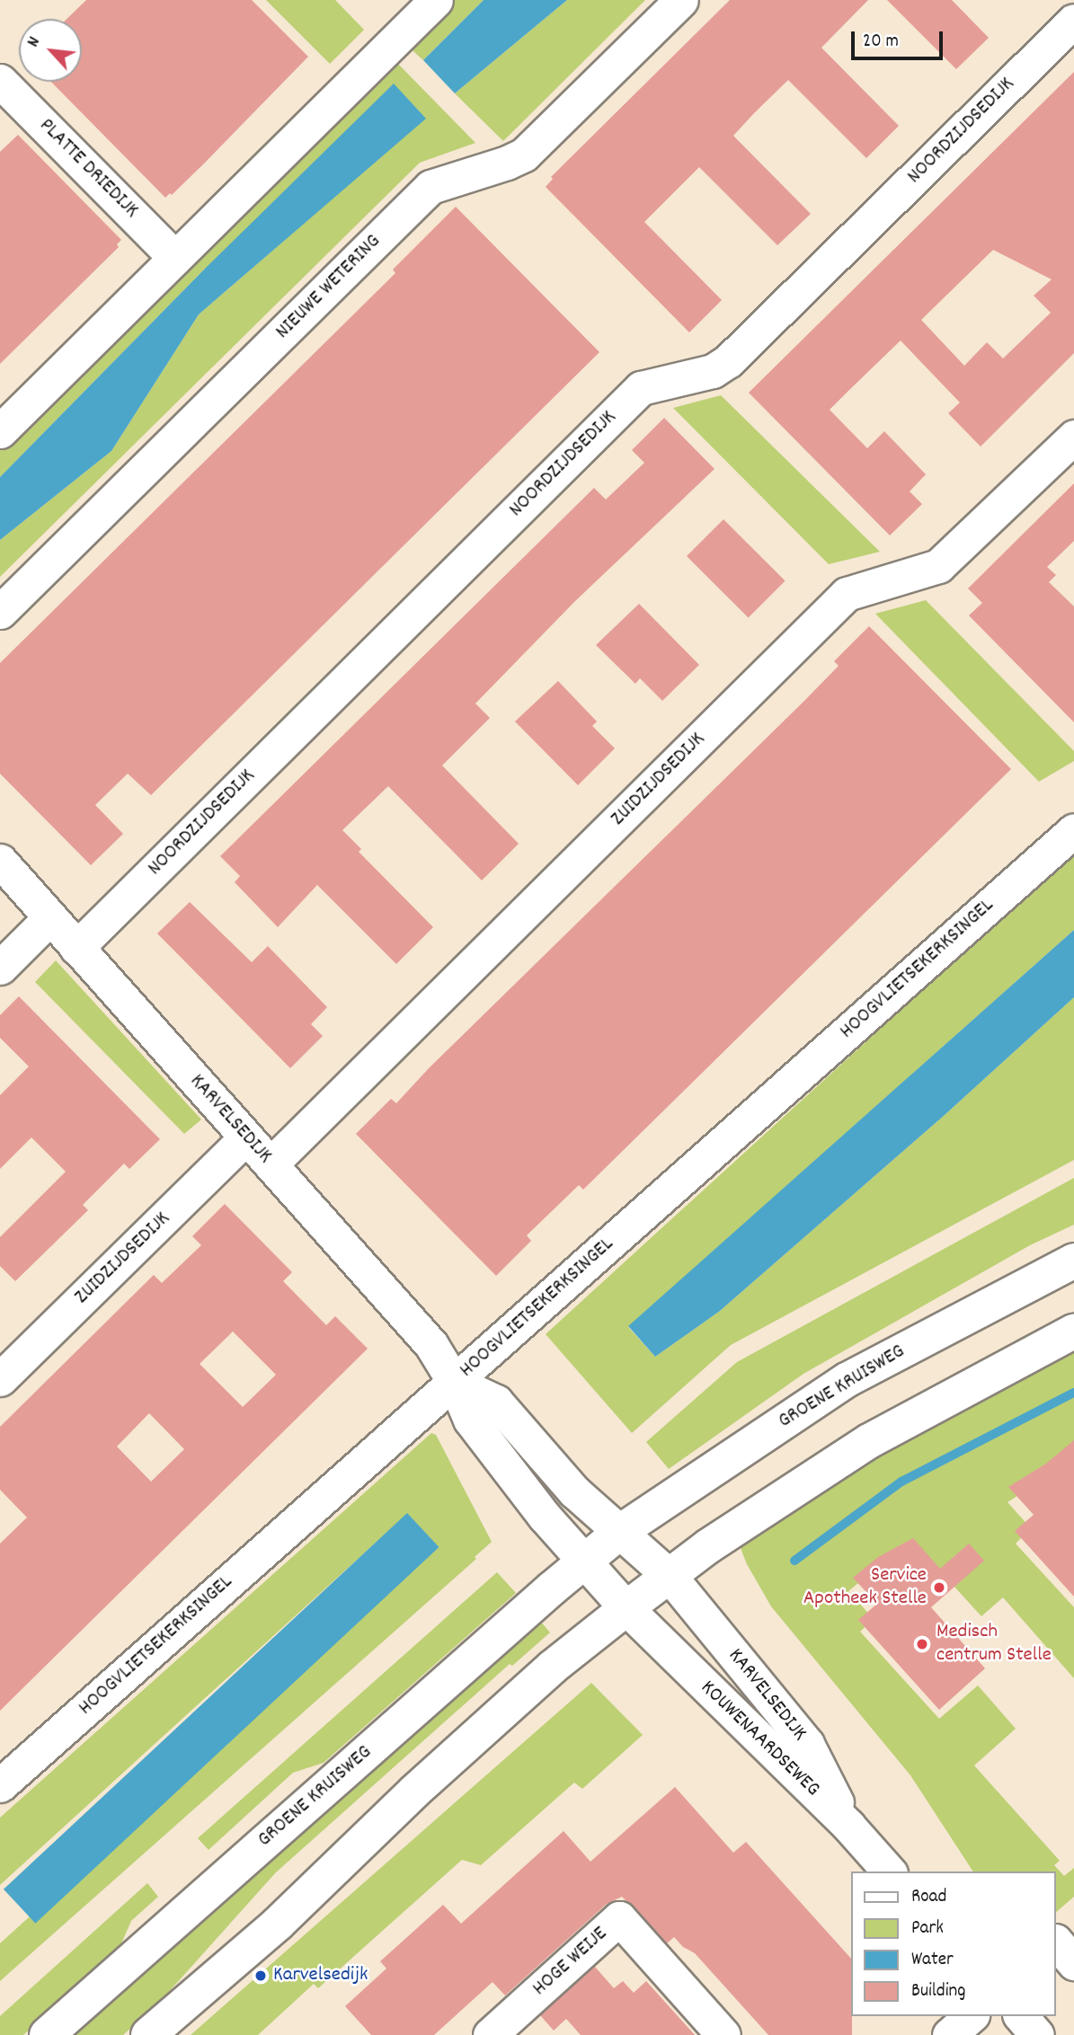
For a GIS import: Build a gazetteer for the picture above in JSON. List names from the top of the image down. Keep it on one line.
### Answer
{"streets":{"main road":["GROENE KRUISWEG"],"street":["NOORDZIJDSEDIJK","PLATTE DRIEDIJK","NIEUWE WETERING","ZUIDZIJDSEDIJK","HOOGVLIETSEKERKSINGEL","KARVELSEDIJK","KOUWENAARDSEWEG","HOGE WEIJE"]},"crossings":[["NOORDZIJDSEDIJK","KARVELSEDIJK"],["ZUIDZIJDSEDIJK","KARVELSEDIJK"],["HOOGVLIETSEKERKSINGEL","KARVELSEDIJK"],["KARVELSEDIJK","GROENE KRUISWEG"],["KARVELSEDIJK","KOUWENAARDSEWEG"]],"places":["Service Apotheek Stelle","Medisch centrum Stelle","Karvelsedijk"],"legend":["Road","Park","Water","Building"],"scale_bar":"20 m","north":"top left"}
